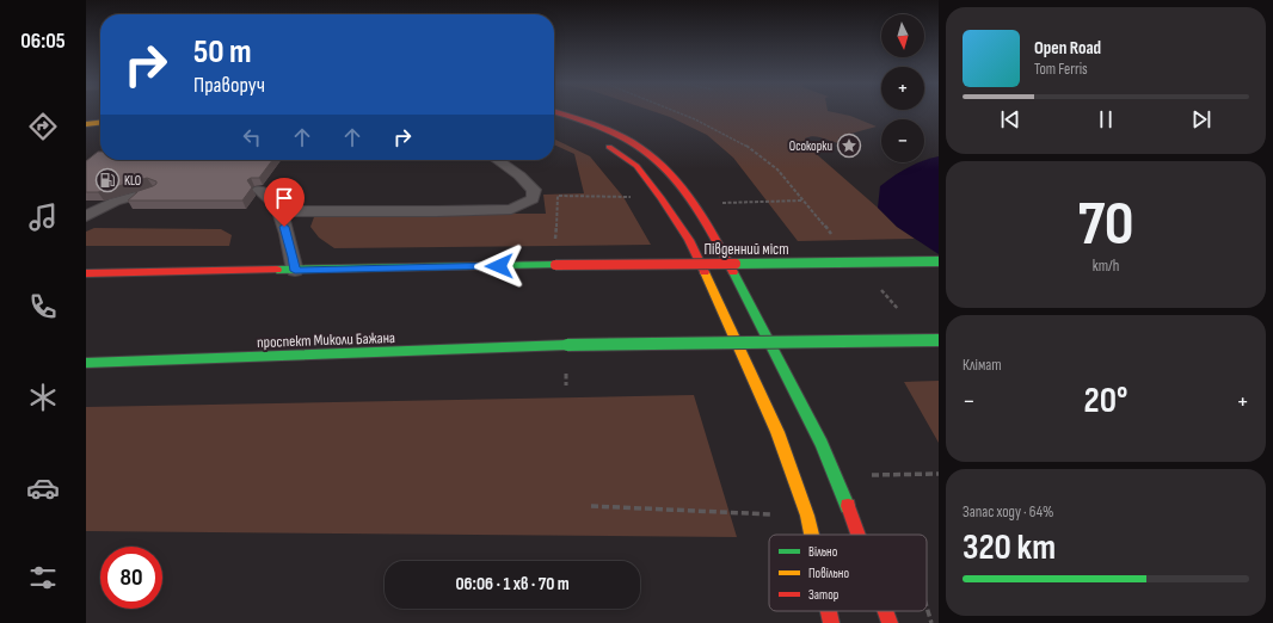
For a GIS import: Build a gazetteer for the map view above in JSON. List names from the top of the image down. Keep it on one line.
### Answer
{"streets":{"highway":["Південний міст","проспект Миколи Бажана"]},"places":{"place":["Осокорки"],"fuel station":["KLO"]},"legend":["Вільно","Повільно","Затор"],"north":"bottom","page":{"tabs":"06:05","map_buttons":["+","−"],"turn":["50 m","Праворуч"],"song":["Open Road","Tom Ferris"],"tile":[["70","km/h"],"Клімат",["Запас ходу · 64%","320 km"]],"heat":["−","20°","+"],"limit":"80","trip":"06:06 · 1 хв · 70 m"}}
